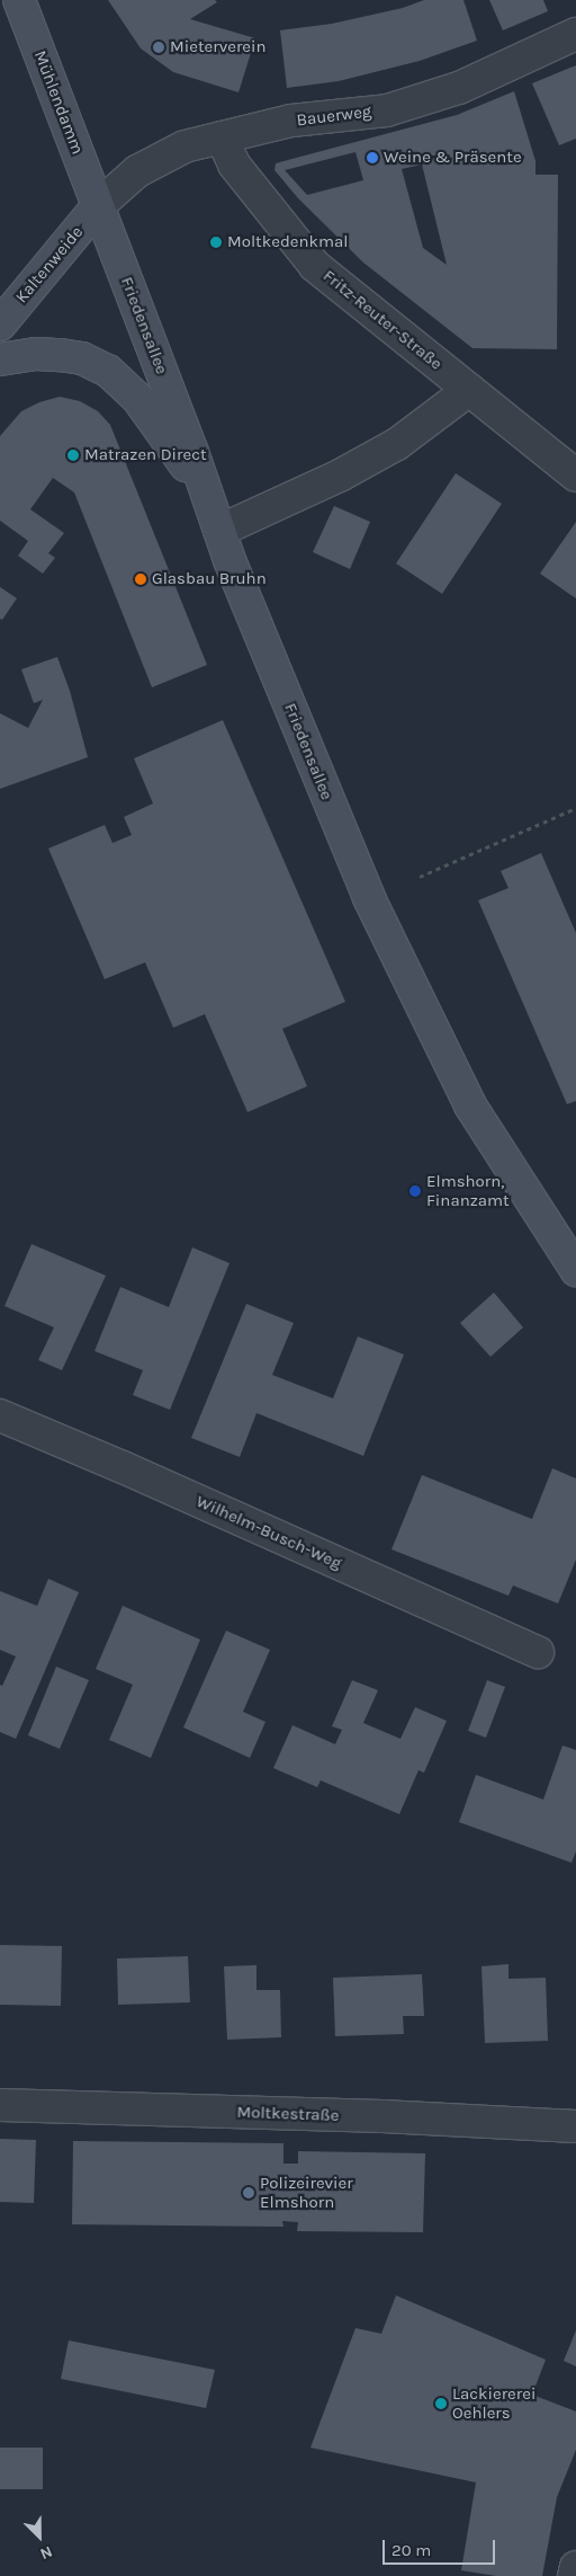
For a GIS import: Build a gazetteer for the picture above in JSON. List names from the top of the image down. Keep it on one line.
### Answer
{"streets":{"main road":["Mühlendamm","Kaltenweide","Friedensallee"],"street":["Bauerweg","Fritz-Reuter-Straße","Wilhelm-Busch-Weg","Moltkestraße"]},"crossings":[["Mühlendamm","Bauerweg"],["Mühlendamm","Kaltenweide"],["Mühlendamm","Friedensallee"],["Bauerweg","Kaltenweide"],["Bauerweg","Fritz-Reuter-Straße"],["Bauerweg","Friedensallee"],["Kaltenweide","Friedensallee"]],"places":["Mieterverein","Weine & Präsente","Moltkedenkmal","Matrazen Direct","Glasbau Bruhn","Elmshorn, Finanzamt","Polizeirevier Elmshorn","Lackiererei Oehlers"],"scale_bar":"20 m","north":"bottom right"}
